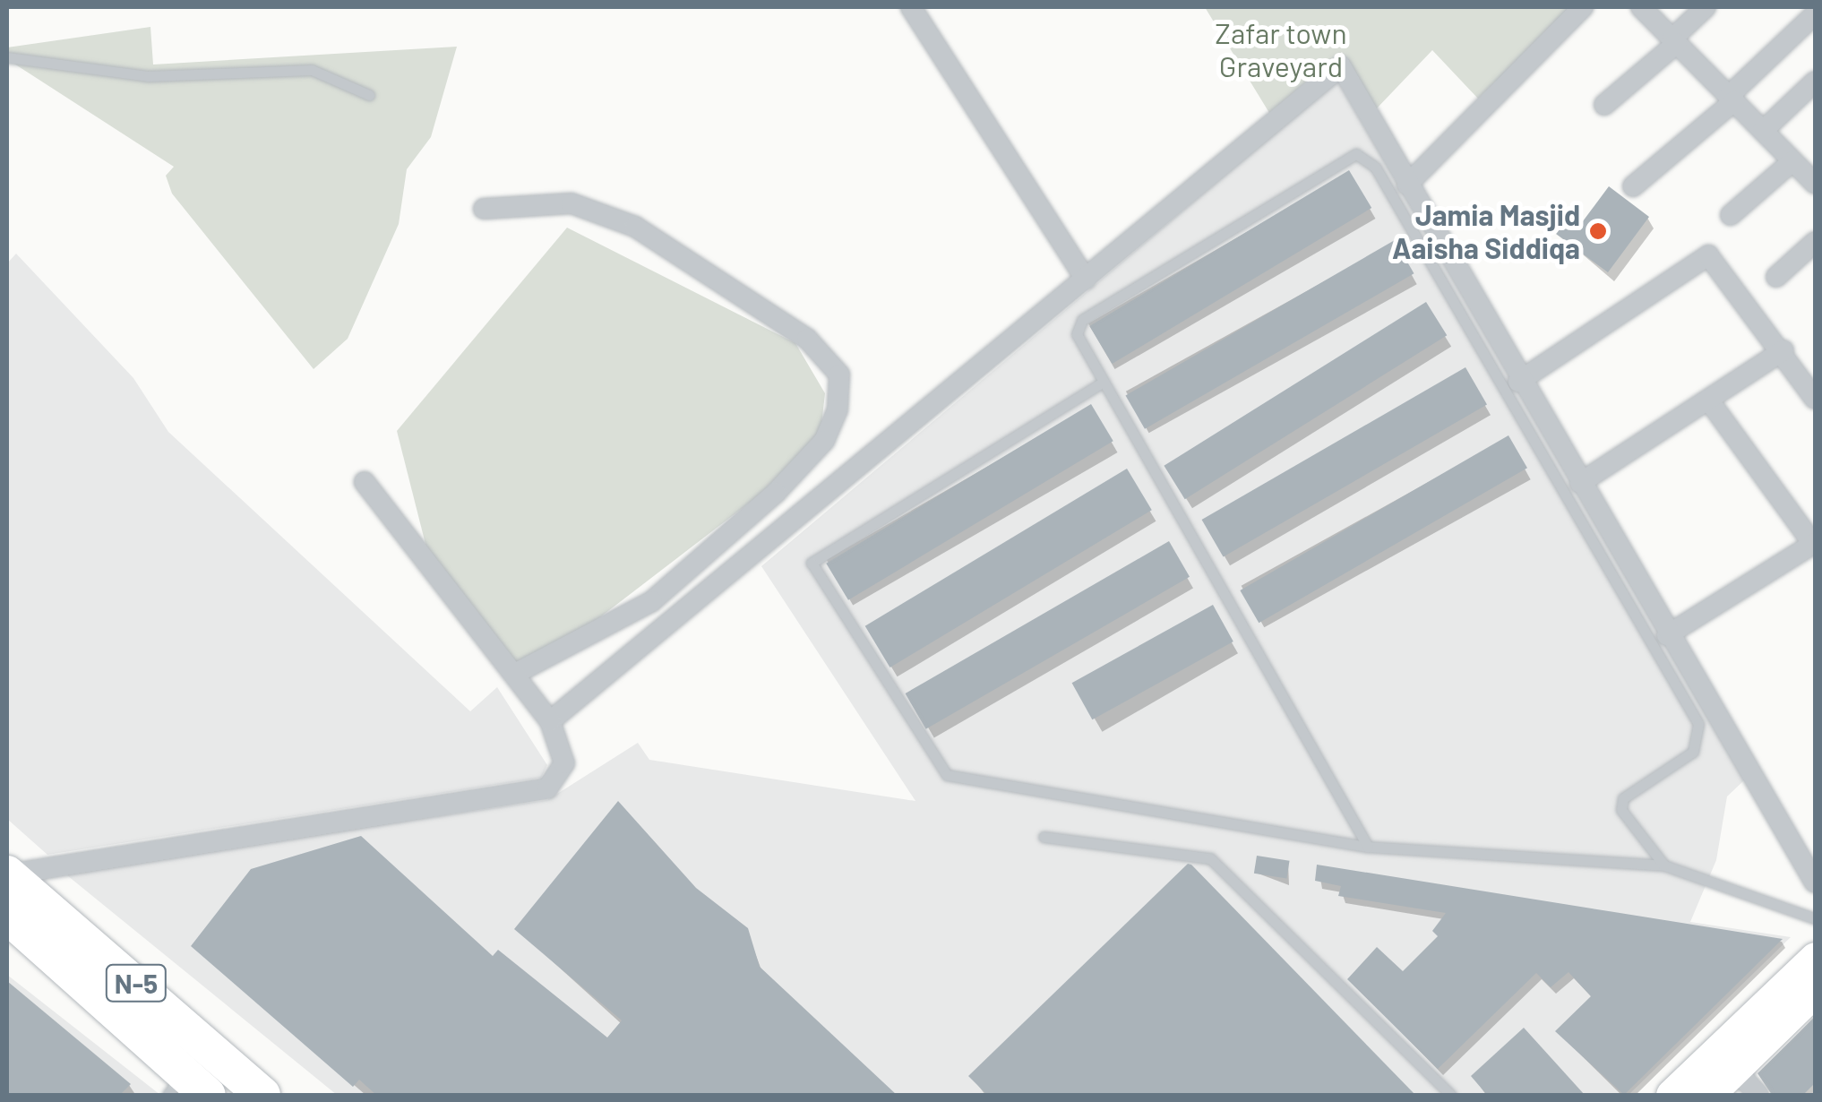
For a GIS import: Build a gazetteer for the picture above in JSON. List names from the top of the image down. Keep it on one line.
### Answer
{"streets":{"highway":["N-5"]},"parks":["Zafar town Graveyard"],"places":["Jamia Masjid Aaisha Siddiqa"]}
